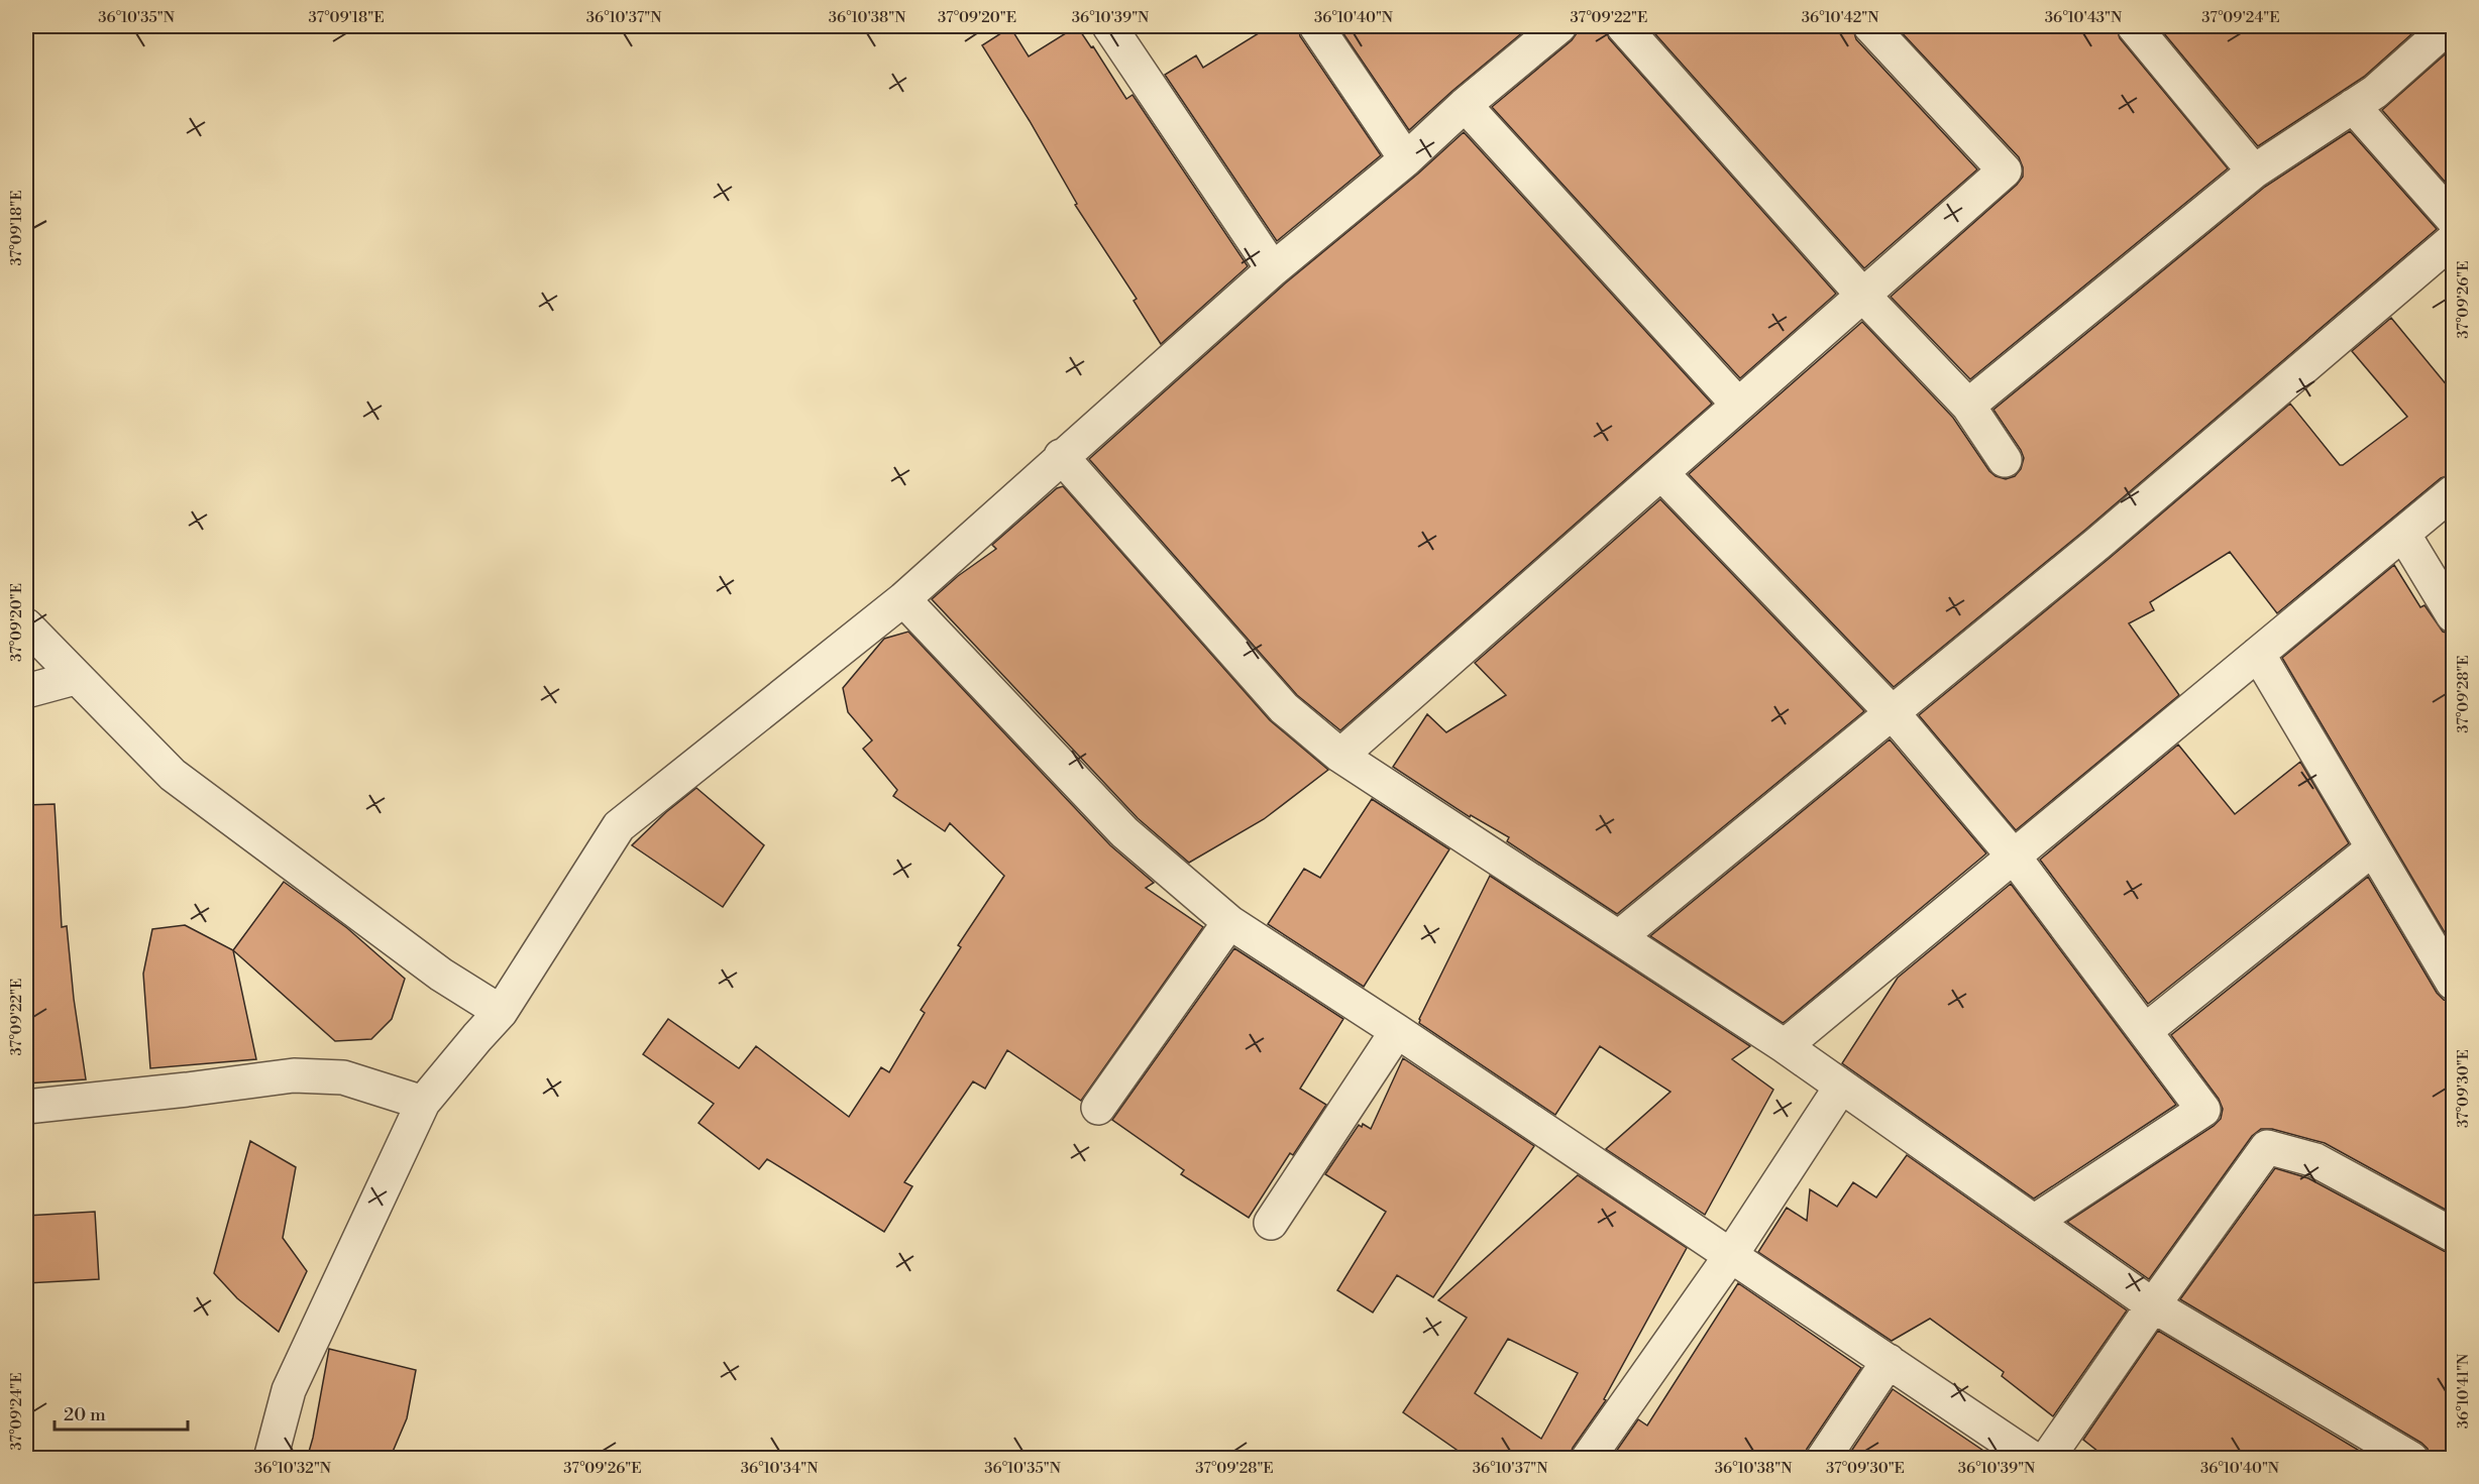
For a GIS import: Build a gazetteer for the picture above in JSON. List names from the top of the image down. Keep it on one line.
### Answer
{"scale_bar":"20 m","coordinates":["36°10'35\"N","37°09'18\"E","36°10'37\"N","36°10'38\"N","37°09'20\"E","36°10'39\"N","36°10'40\"N","37°09'22\"E","36°10'42\"N","36°10'43\"N","37°09'24\"E","37°09'26\"E","37°09'28\"E","37°09'30\"E","36°10'41\"N","36°10'32\"N","36°10'34\"N"]}
